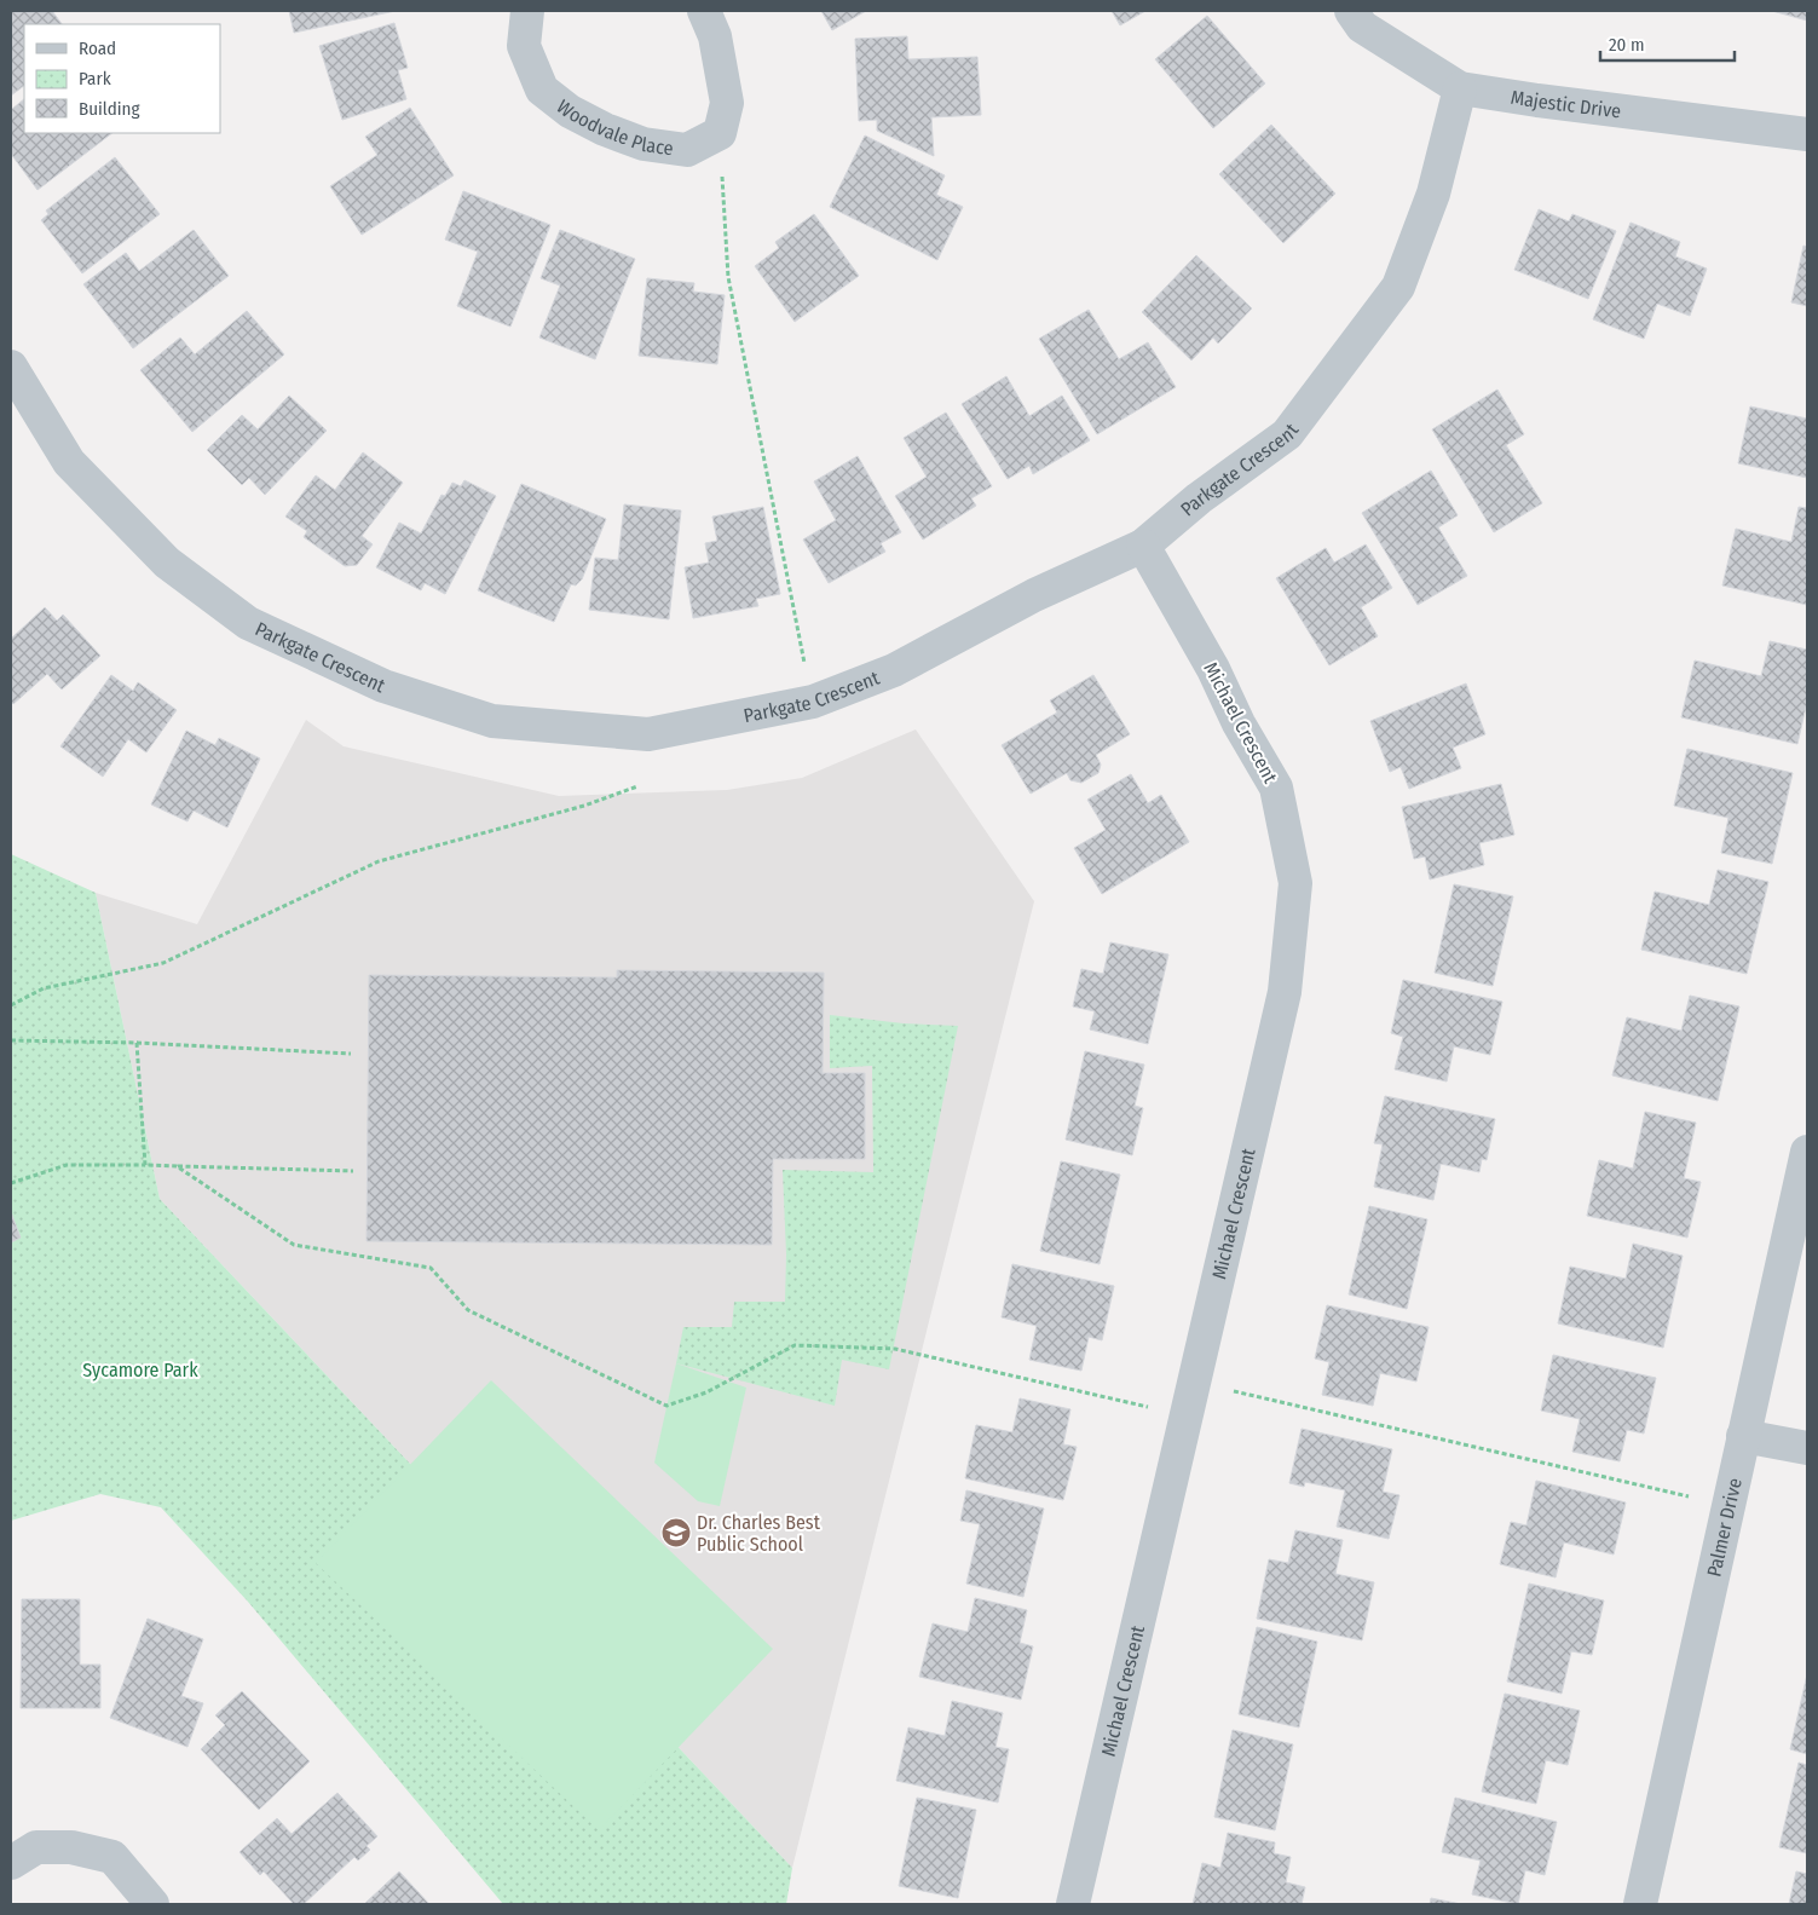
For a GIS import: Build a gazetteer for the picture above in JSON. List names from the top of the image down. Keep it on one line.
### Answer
{"streets":{"street":["Majestic Drive","Woodvale Place","Parkgate Crescent","Michael Crescent","Palmer Drive"]},"crossings":[["Majestic Drive","Parkgate Crescent"],["Parkgate Crescent","Michael Crescent"]],"parks":["Sycamore Park"],"places":{"school or university":["Dr. Charles Best Public School"]},"legend":["Road","Park","Building"],"scale_bar":"20 m"}
